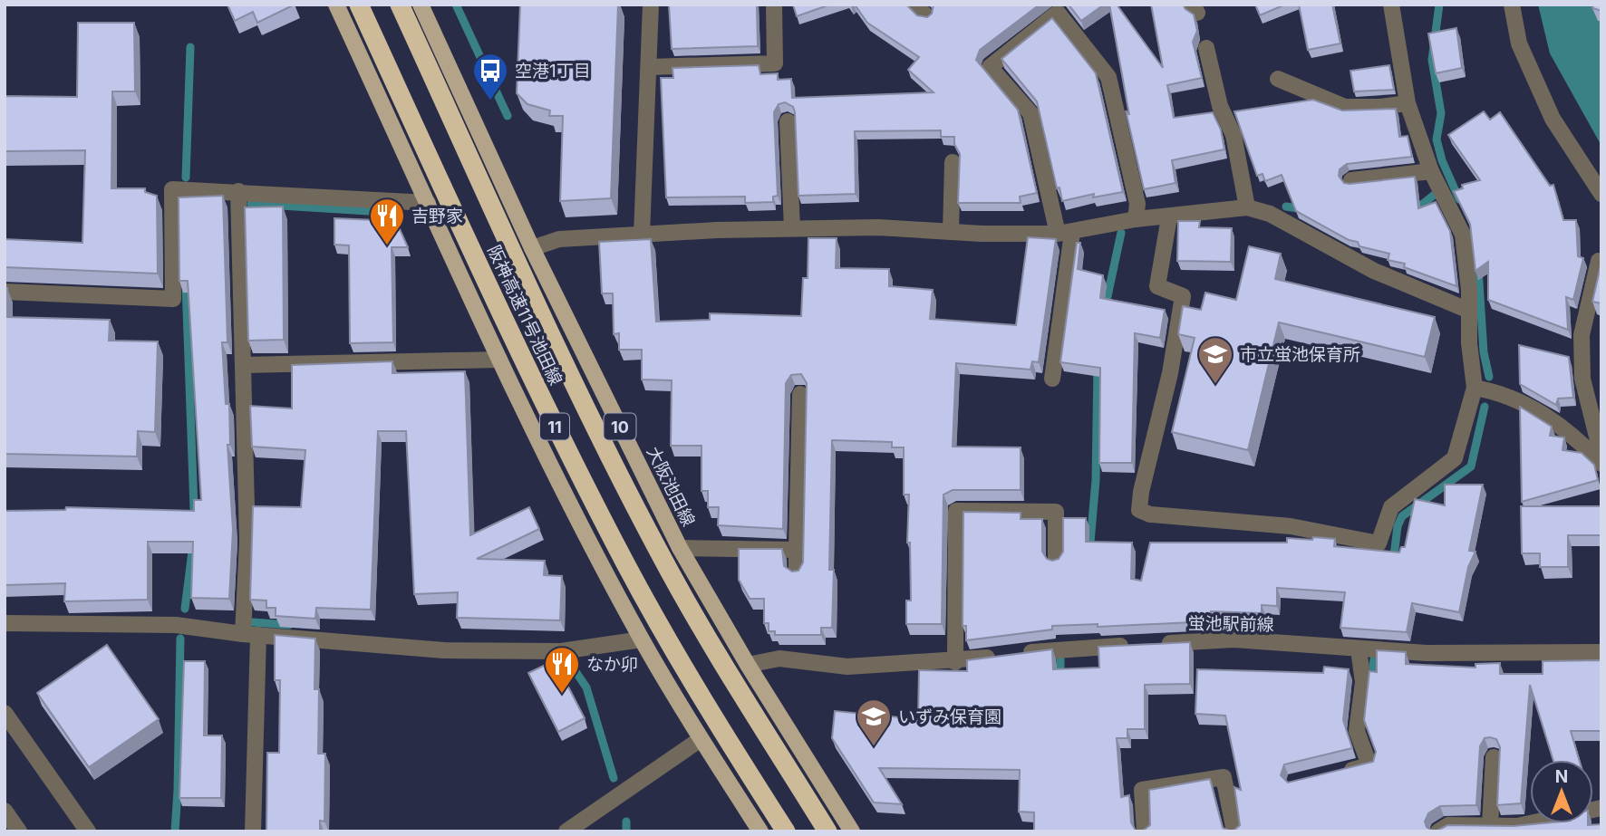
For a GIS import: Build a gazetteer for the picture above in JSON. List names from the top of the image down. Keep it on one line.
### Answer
{"streets":{"highway":["阪神高速11号池田線","11"],"main road":["10","大阪池田線"],"street":["蛍池駅前線"]},"places":{"bus stop":["空港1丁目"],"restaurant":["吉野家","なか卯"],"school or university":["市立蛍池保育所","いずみ保育園"]},"north":"top"}
